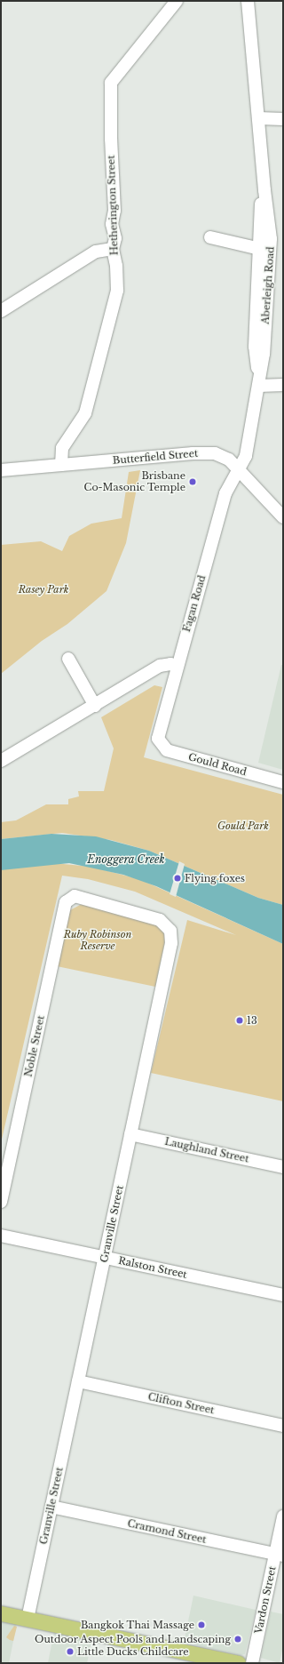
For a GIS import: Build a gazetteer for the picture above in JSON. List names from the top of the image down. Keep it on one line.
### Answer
{"streets":{"street":["Hetherington Street","Aberleigh Road","Butterfield Street","Fagan Road","Gould Road","Noble Street","Laughland Street","Granville Street","Ralston Street","Clifton Street","Cramond Street","Vardon Street"]},"crossings":[["Hetherington Street","Butterfield Street"],["Aberleigh Road","Butterfield Street"],["Aberleigh Road","Fagan Road"],["Butterfield Street","Fagan Road"],["Fagan Road","Gould Road"],["Noble Street","Granville Street"],["Laughland Street","Granville Street"],["Granville Street","Ralston Street"],["Granville Street","Clifton Street"],["Granville Street","Cramond Street"],["Cramond Street","Vardon Street"]],"water":["Enoggera Creek"],"parks":["Rasey Park","Gould Park","Ruby Robinson Reserve"],"places":["Brisbane Co-Masonic Temple","Flying foxes","13","Bangkok Thai Massage","Outdoor Aspect Pools and Landscaping","Little Ducks Childcare"]}
